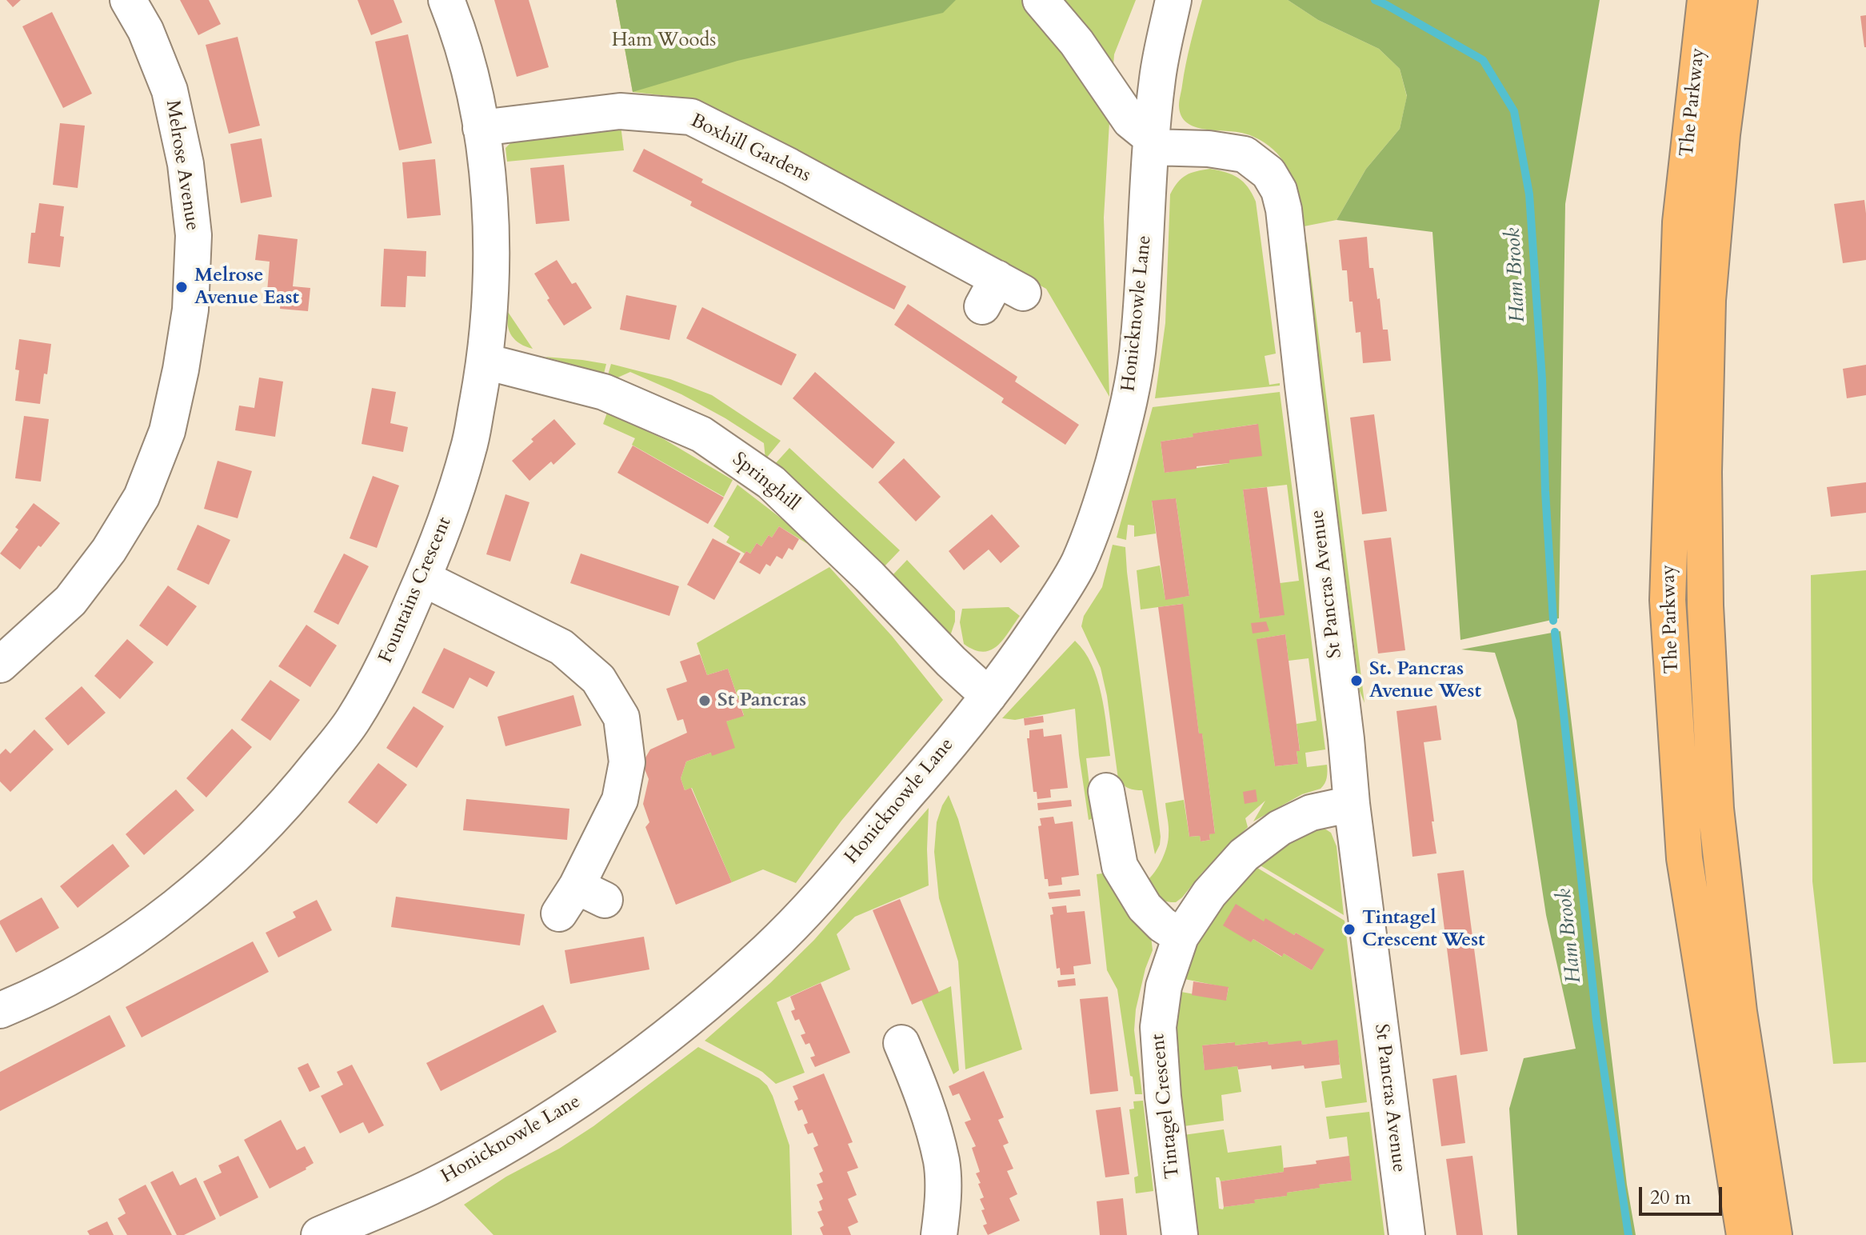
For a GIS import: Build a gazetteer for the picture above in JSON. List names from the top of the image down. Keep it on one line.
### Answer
{"streets":{"highway":["The Parkway"],"street":["Boxhill Gardens","Melrose Avenue","Honicknowle Lane","Springhill","St Pancras Avenue","Fountains Crescent","Tintagel Crescent"]},"crossings":[["Boxhill Gardens","Fountains Crescent"],["Honicknowle Lane","Springhill"],["Honicknowle Lane","St Pancras Avenue"],["Springhill","Fountains Crescent"],["St Pancras Avenue","Tintagel Crescent"]],"water":["Ham Brook"],"parks":["Ham Woods"],"places":["Melrose Avenue East","St. Pancras Avenue West","St Pancras","Tintagel Crescent West"],"scale_bar":"20 m"}
